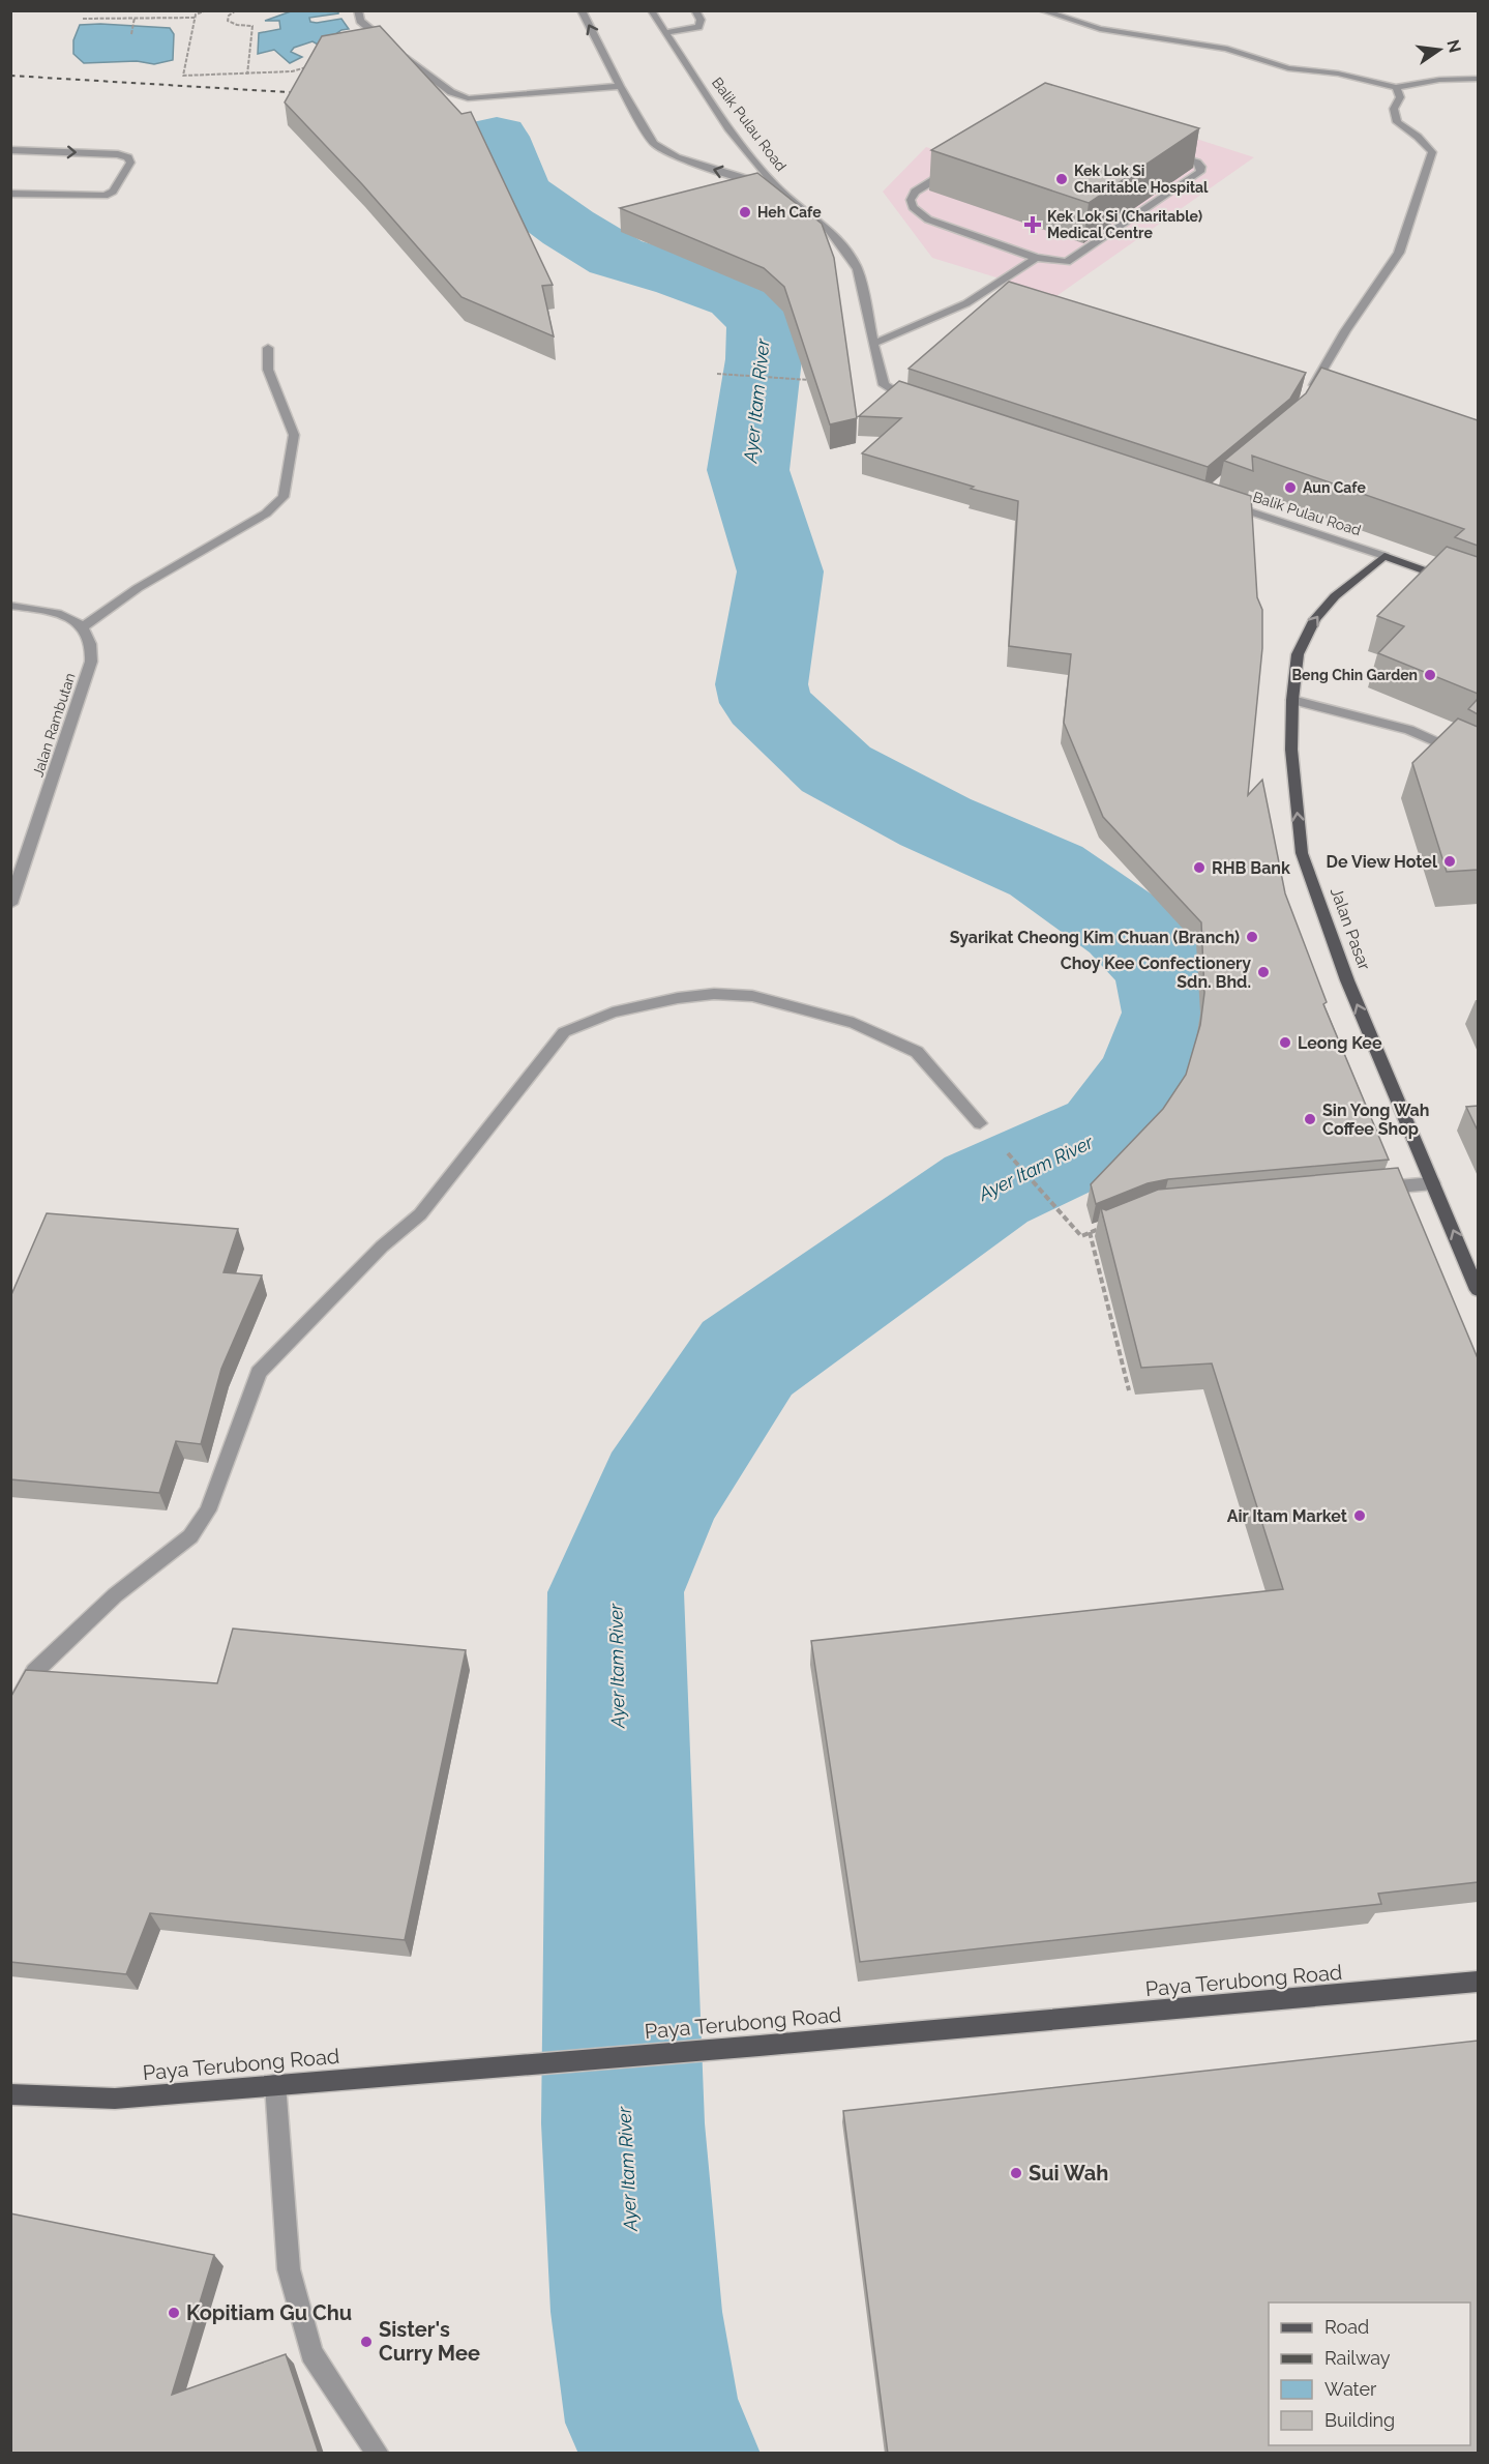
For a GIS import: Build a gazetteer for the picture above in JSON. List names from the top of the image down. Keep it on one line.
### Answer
{"streets":{"main road":["Balik Pulau Road","Jalan Pasar","Paya Terubong Road"],"street":["Jalan Rambutan"]},"crossings":[["Balik Pulau Road","Jalan Pasar"]],"one_way":["Jalan Pasar"],"water":["Ayer Itam River"],"places":{"other":["Kek Lok Si Charitable Hospital","Heh Cafe","Aun Cafe","Beng Chin Garden","De View Hotel","RHB Bank","Syarikat Cheong Kim Chuan (Branch)","Choy Kee Confectionery Sdn. Bhd.","Leong Kee","Sin Yong Wah Coffee Shop","Air Itam Market","Sui Wah","Kopitiam Gu Chu","Sister's Curry Mee"],"health":["Kek Lok Si (Charitable) Medical Centre"]},"legend":["Road","Railway","Water","Building"],"north":"right"}
